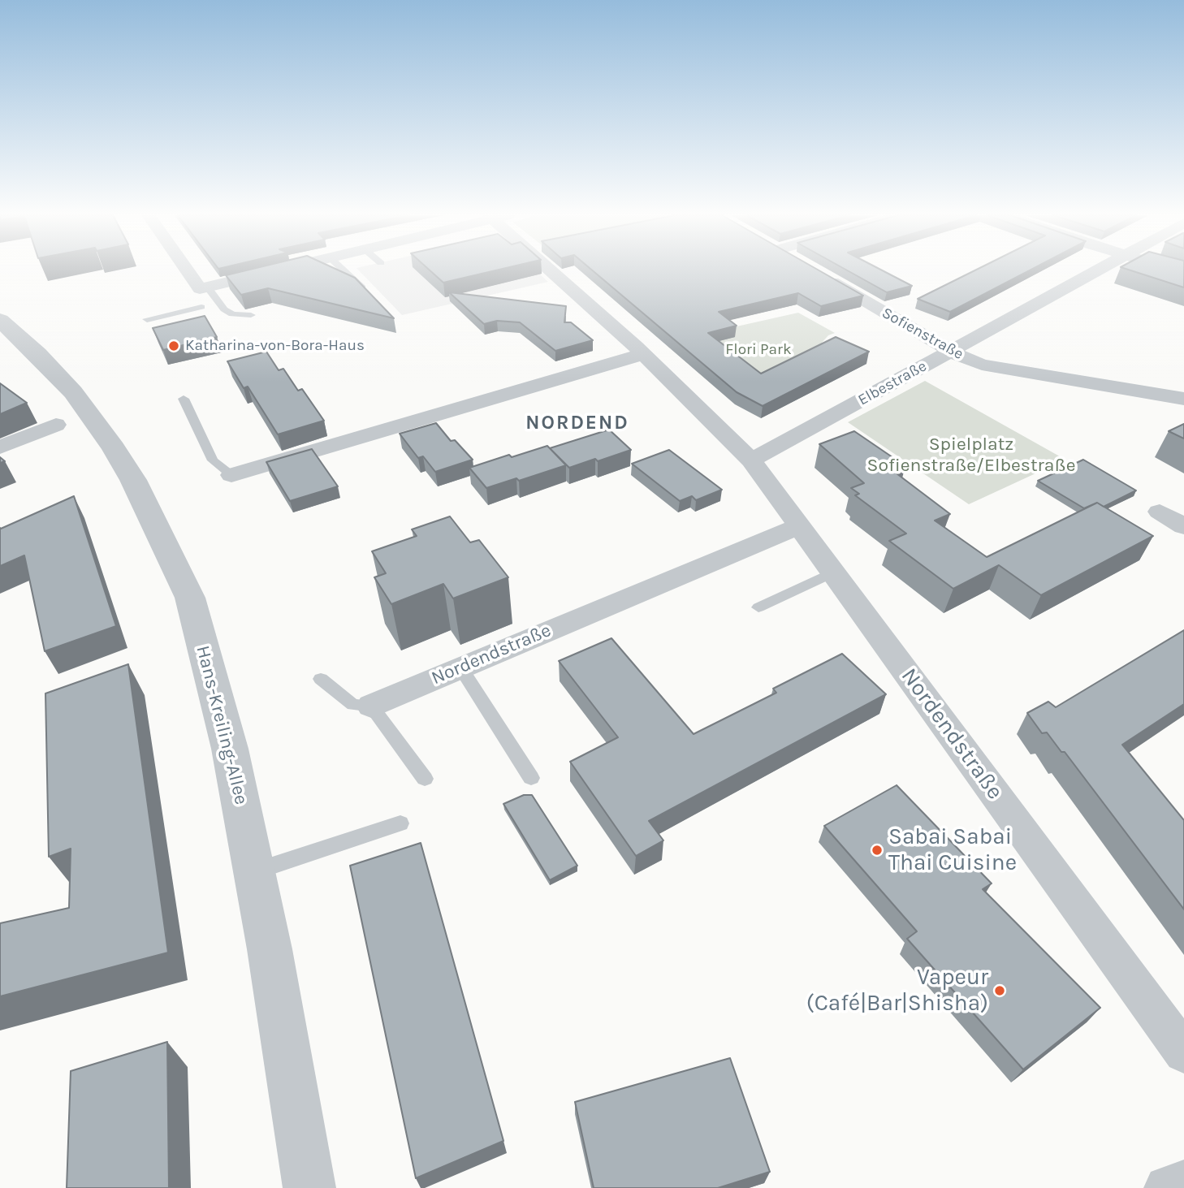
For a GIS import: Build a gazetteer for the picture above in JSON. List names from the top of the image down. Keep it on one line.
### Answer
{"streets":{"street":["Sofienstraße","Elbestraße","Nordendstraße","Hans-Kreiling-Allee"]},"crossings":[["Sofienstraße","Elbestraße"],["Elbestraße","Nordendstraße"]],"districts":["NORDEND"],"parks":["Flori Park","Spielplatz Sofienstraße/Elbestraße"],"places":["Katharina-von-Bora-Haus","Sabai Sabai Thai Cuisine","Vapeur (Café|Bar|Shisha)"]}
